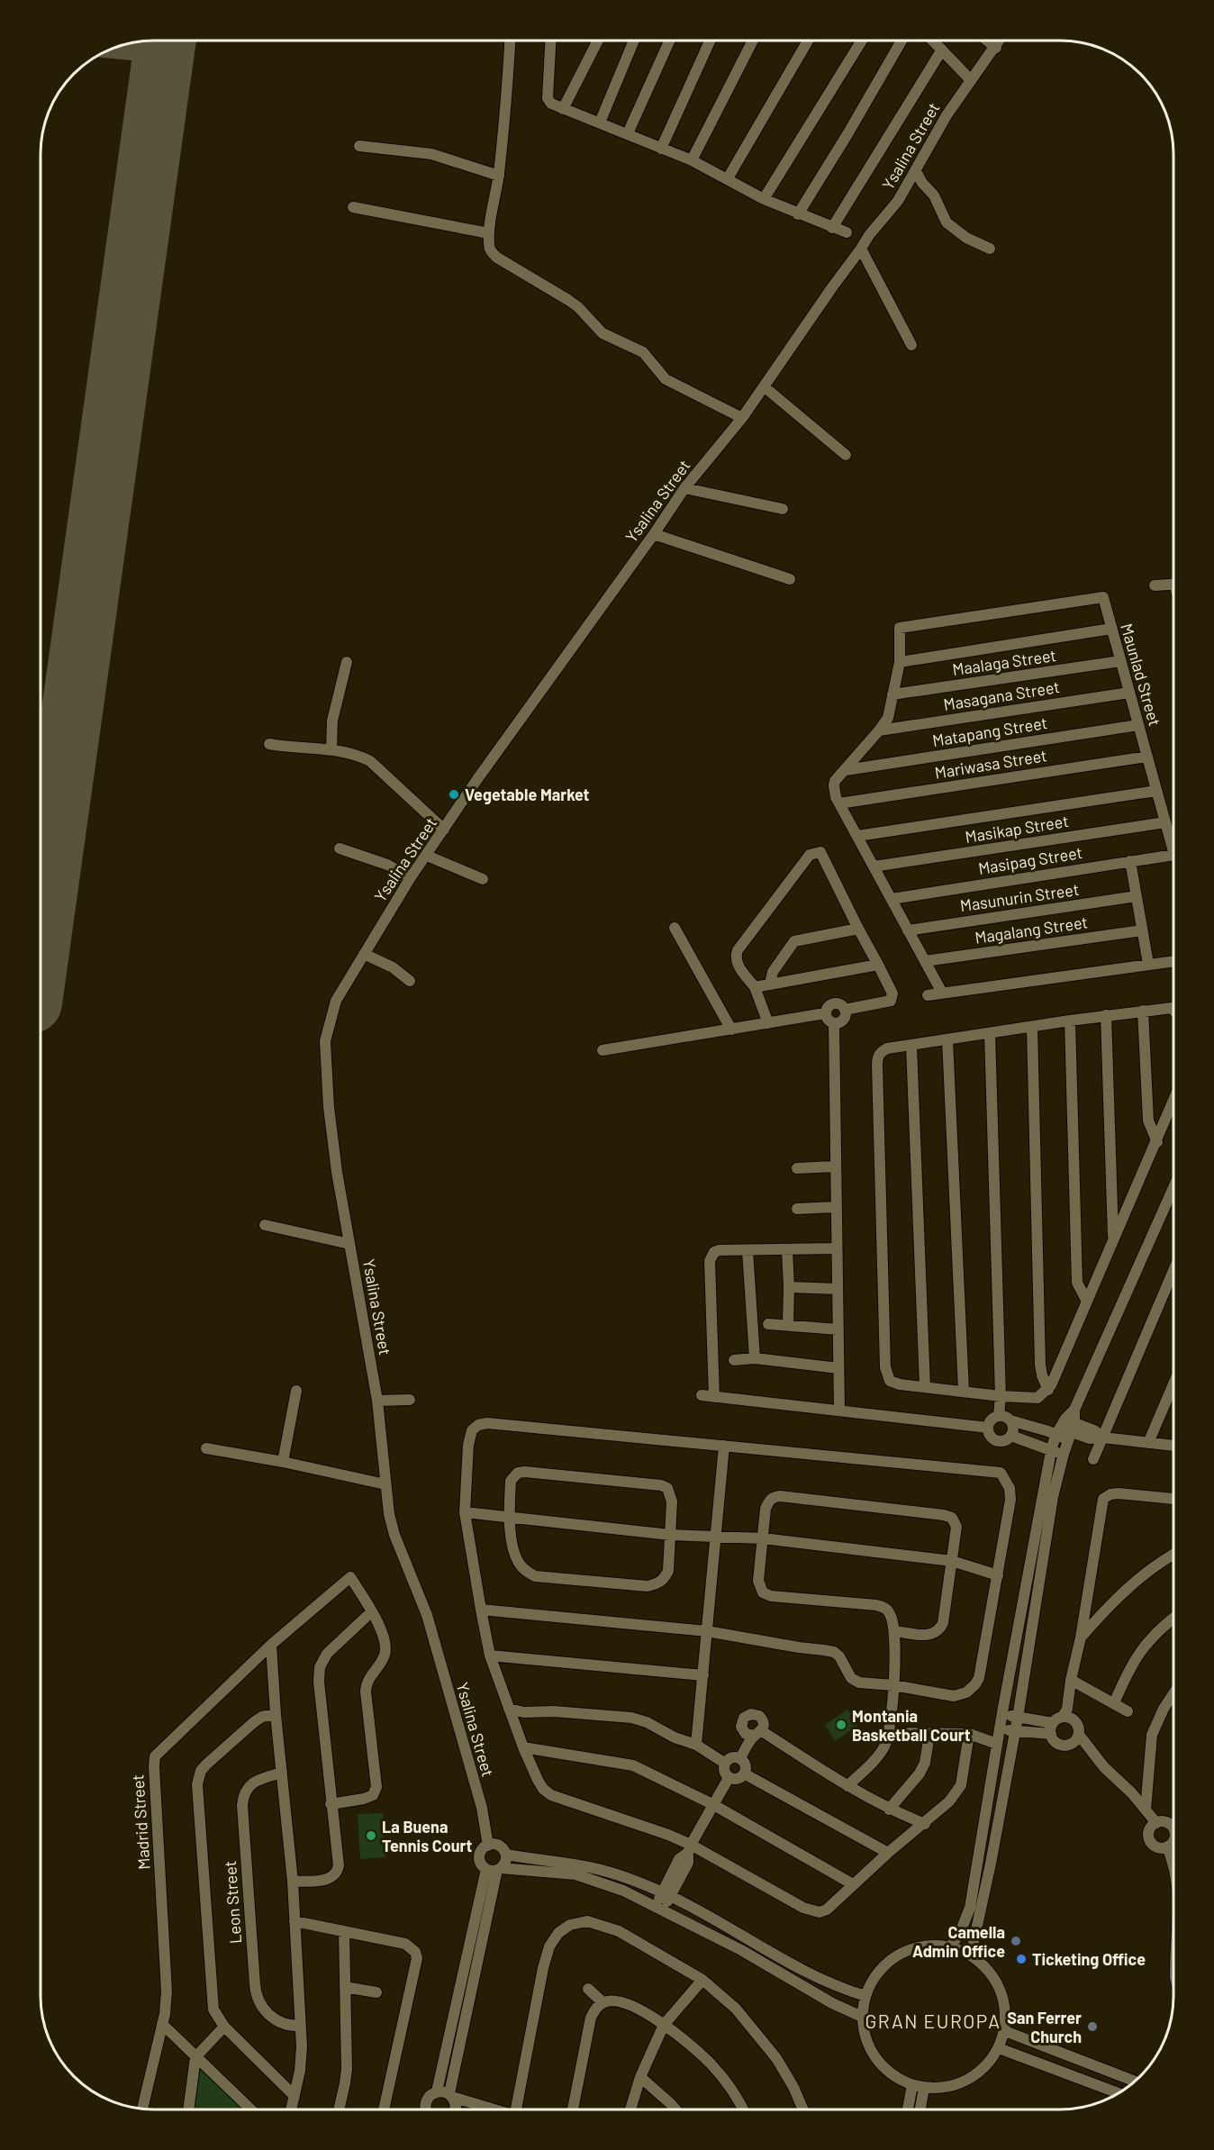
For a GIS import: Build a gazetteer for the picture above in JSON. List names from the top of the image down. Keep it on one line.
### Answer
{"streets":{"street":["Ysalina Street","Maalaga Street","Maunlad Street","Masagana Street","Matapang Street","Mariwasa Street","Masikap Street","Masipag Street","Masunurin Street","Magalang Street","Madrid Street","Leon Street"]},"crossings":[["Maalaga Street","Maunlad Street"],["Maunlad Street","Masagana Street"],["Maunlad Street","Matapang Street"],["Maunlad Street","Mariwasa Street"],["Maunlad Street","Masikap Street"]],"districts":["GRAN EUROPA"],"places":["Vegetable Market","Montania Basketball Court","La Buena Tennis Court","Camella Admin Office","Ticketing Office","San Ferrer Church"]}
